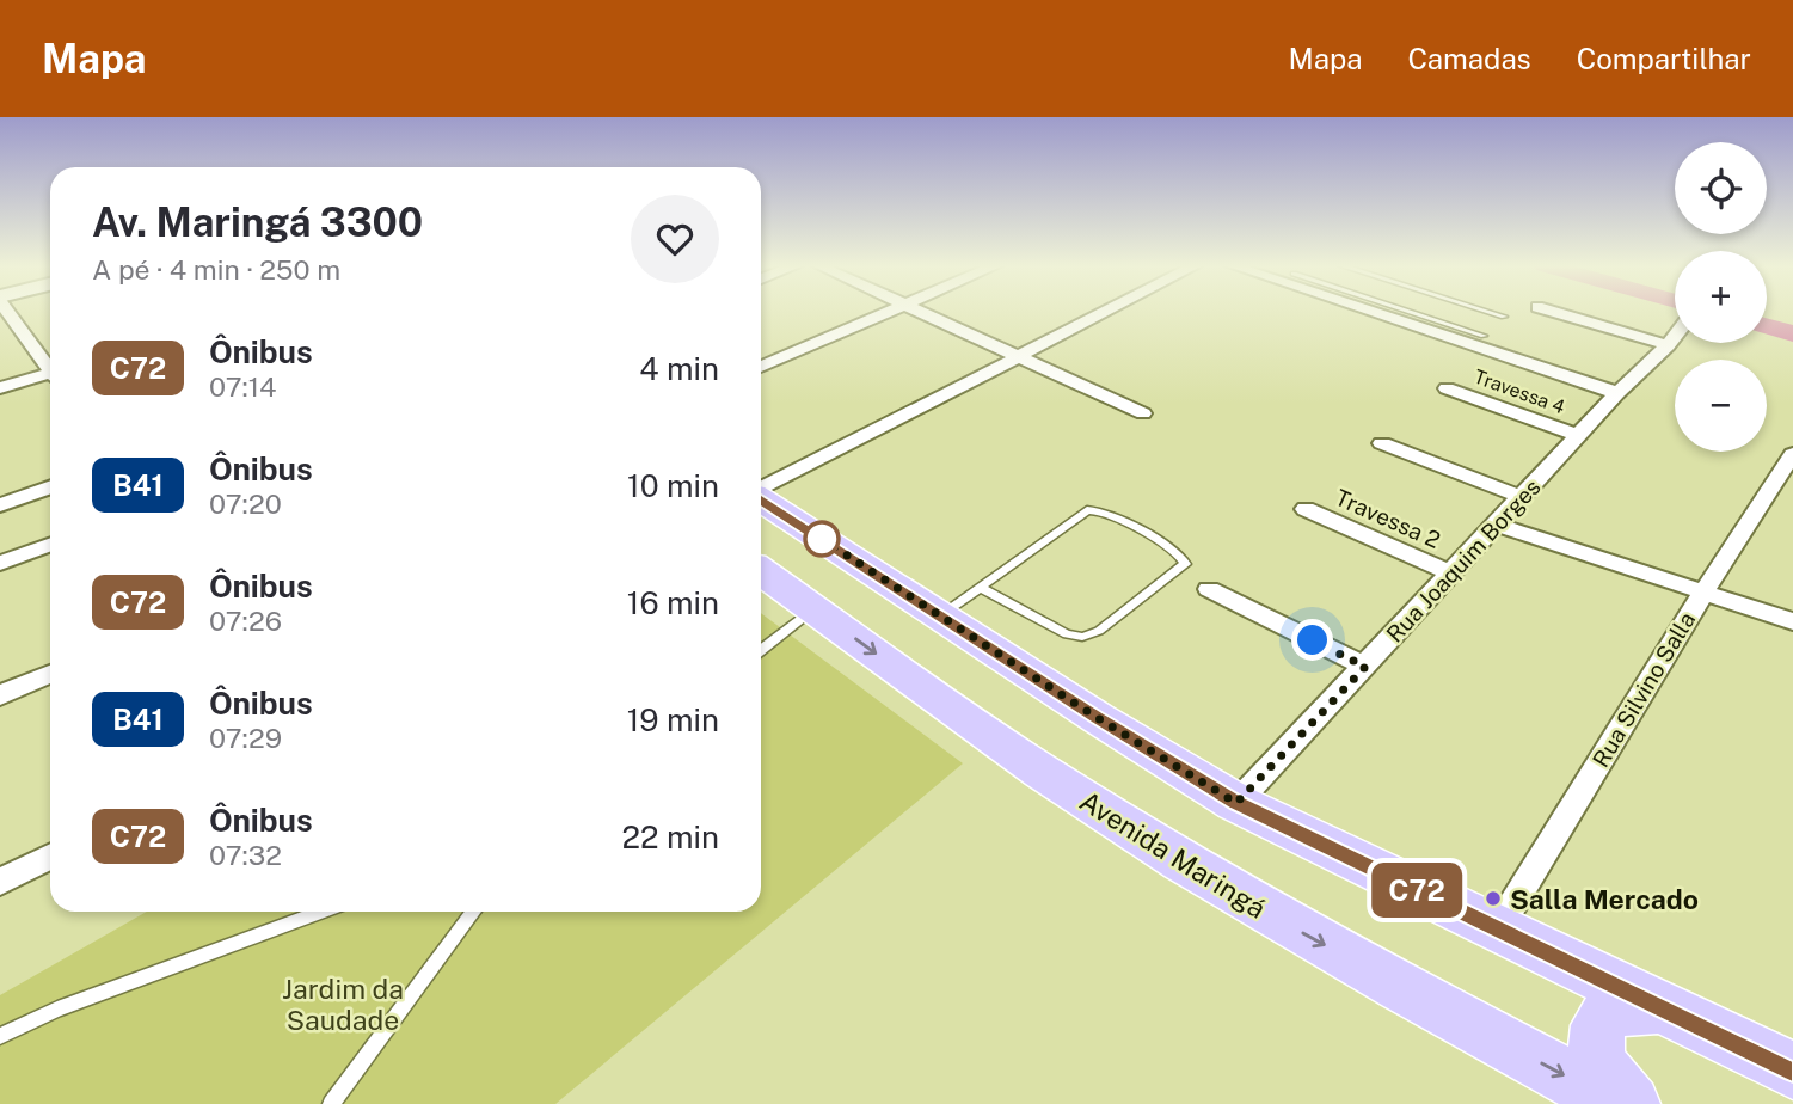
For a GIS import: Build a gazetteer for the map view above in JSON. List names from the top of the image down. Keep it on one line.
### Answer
{"streets":{"main road":["Avenida Maringá"],"street":["Travessa 4","Travessa 2","Rua Joaquim Borges","Rua Silvino Salla"]},"crossings":[["Travessa 4","Rua Joaquim Borges"],["Travessa 2","Rua Joaquim Borges"]],"parks":["Jardim da Saudade"],"places":["Salla Mercado"],"lines":["bus line C72"],"page":{"header":"Mapa","nav":["Mapa","Camadas","Compartilhar"],"on_map":"C72","map_buttons":["+","−"],"heading":["Av. Maringá 3300","A pé · 4 min · 250 m"],"list":[{"mark":"C72","name":"Ônibus","note":"07:14","value":"4 min"},{"mark":"B41","name":"Ônibus","note":"07:20","value":"10 min"},{"mark":"C72","name":"Ônibus","note":"07:26","value":"16 min"},{"mark":"B41","name":"Ônibus","note":"07:29","value":"19 min"},{"mark":"C72","name":"Ônibus","note":"07:32","value":"22 min"}]}}
